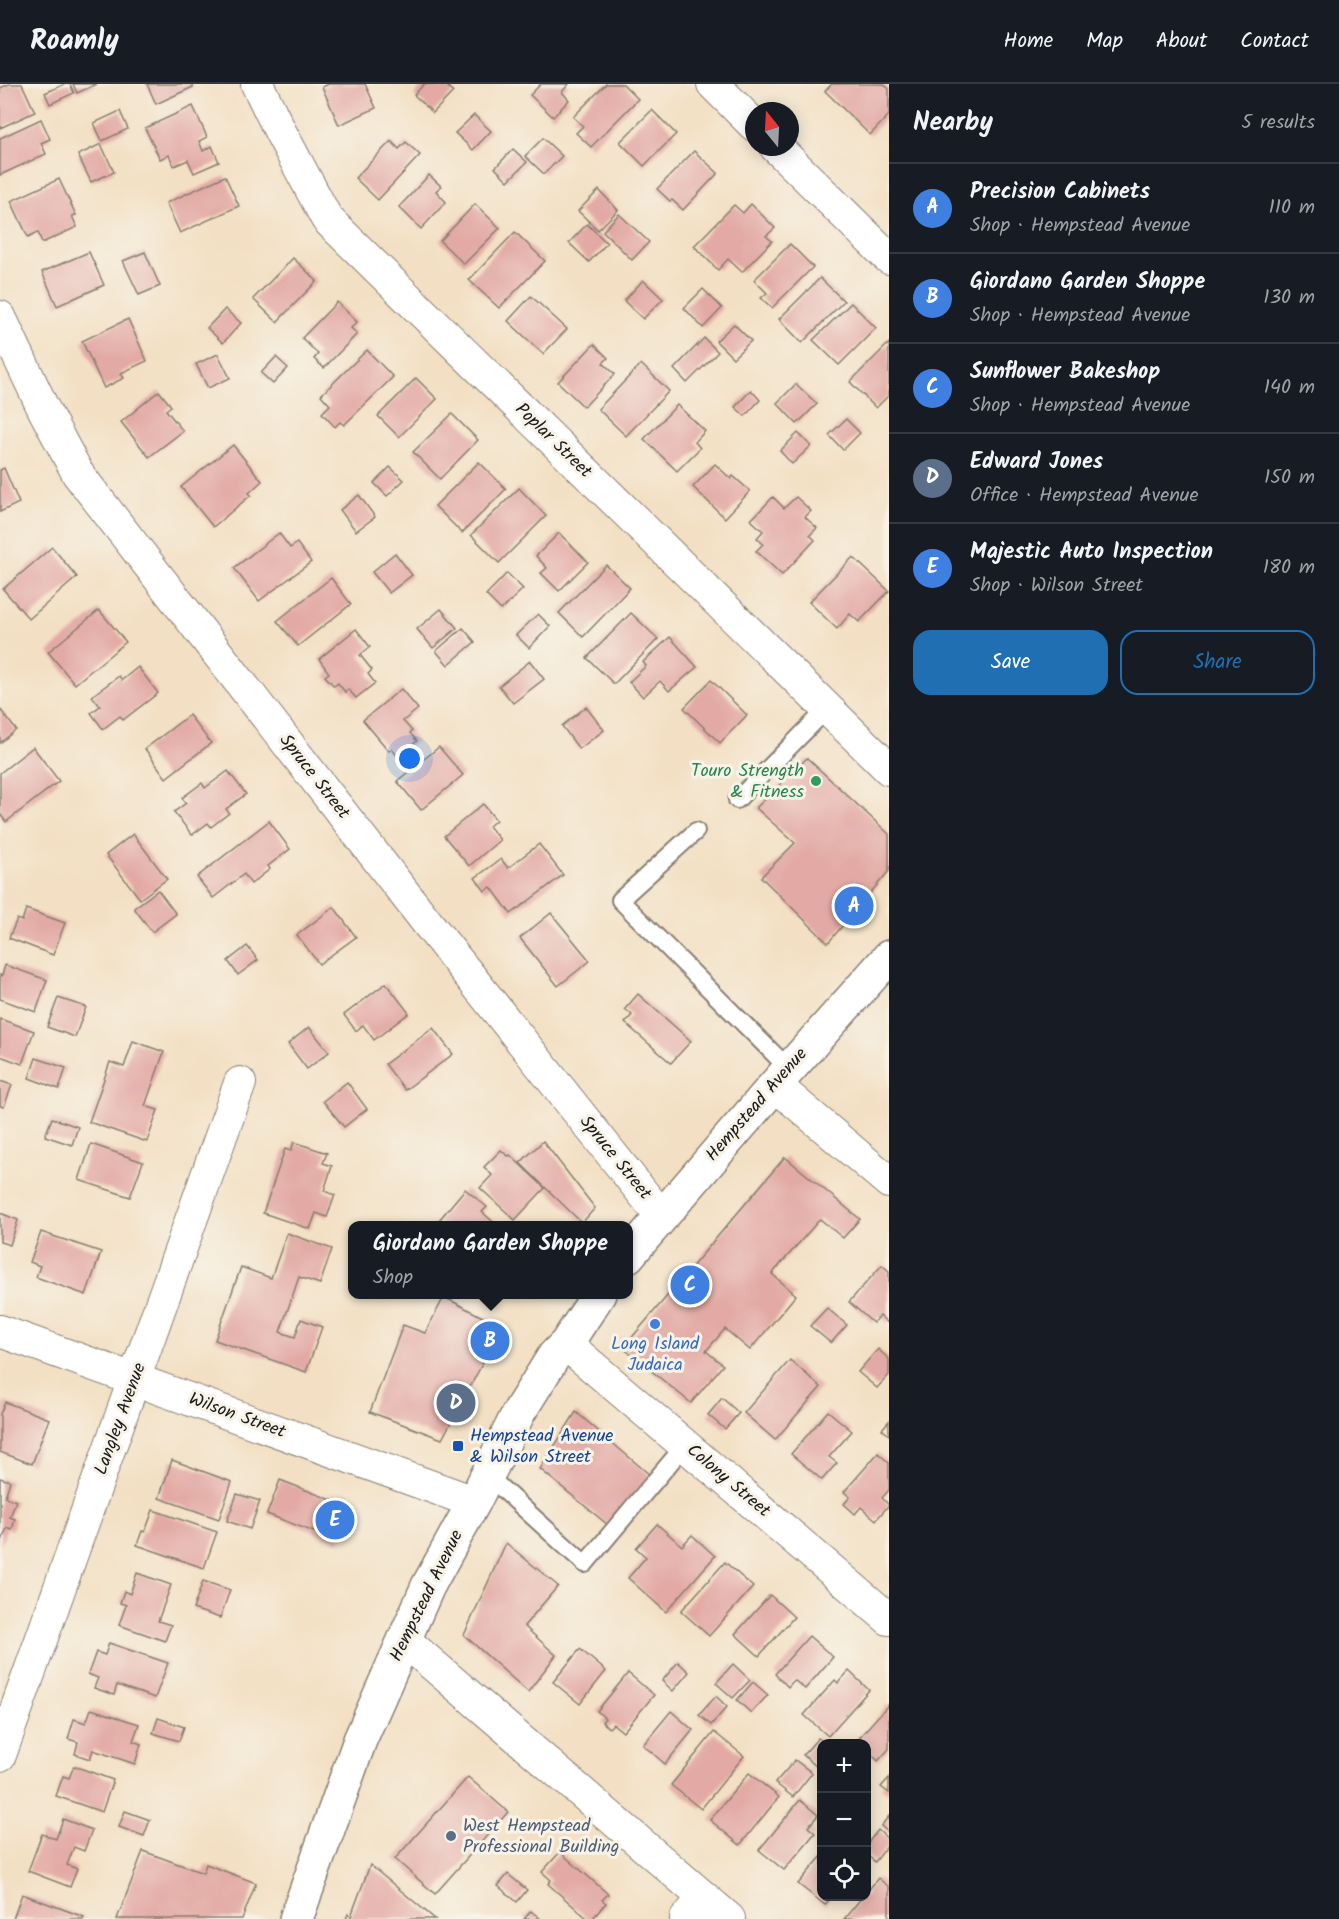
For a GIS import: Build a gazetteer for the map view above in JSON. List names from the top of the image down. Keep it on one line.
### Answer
{"streets":{"main road":["Hempstead Avenue"],"street":["Poplar Street","Spruce Street","Wilson Street","Langley Avenue","Colony Street"]},"crossings":[["Spruce Street","Hempstead Avenue"],["Hempstead Avenue","Wilson Street"],["Hempstead Avenue","Colony Street"],["Wilson Street","Langley Avenue"]],"places":{"other":["Touro Strength & Fitness","Long Island Judaica","West Hempstead Professional Building"],"transit":["Hempstead Avenue & Wilson Street"]},"north":"top","page":{"header":"Roamly","nav":["Home","Map","About","Contact"],"heading":["Nearby","5 results"],"list":[{"mark":"A","name":"Precision Cabinets","note":"Shop · Hempstead Avenue","value":"110 m"},{"mark":"B","name":"Giordano Garden Shoppe","note":"Shop · Hempstead Avenue","value":"130 m"},{"mark":"C","name":"Sunflower Bakeshop","note":"Shop · Hempstead Avenue","value":"140 m"},{"mark":"D","name":"Edward Jones","note":"Office · Hempstead Avenue","value":"150 m"},{"mark":"E","name":"Majestic Auto Inspection","note":"Shop · Wilson Street","value":"180 m"}],"buttons":["Save","Share"],"pins":["A","C","B","D","E"],"popup":["Giordano Garden Shoppe","Shop"],"map_buttons":["+","−"]}}
